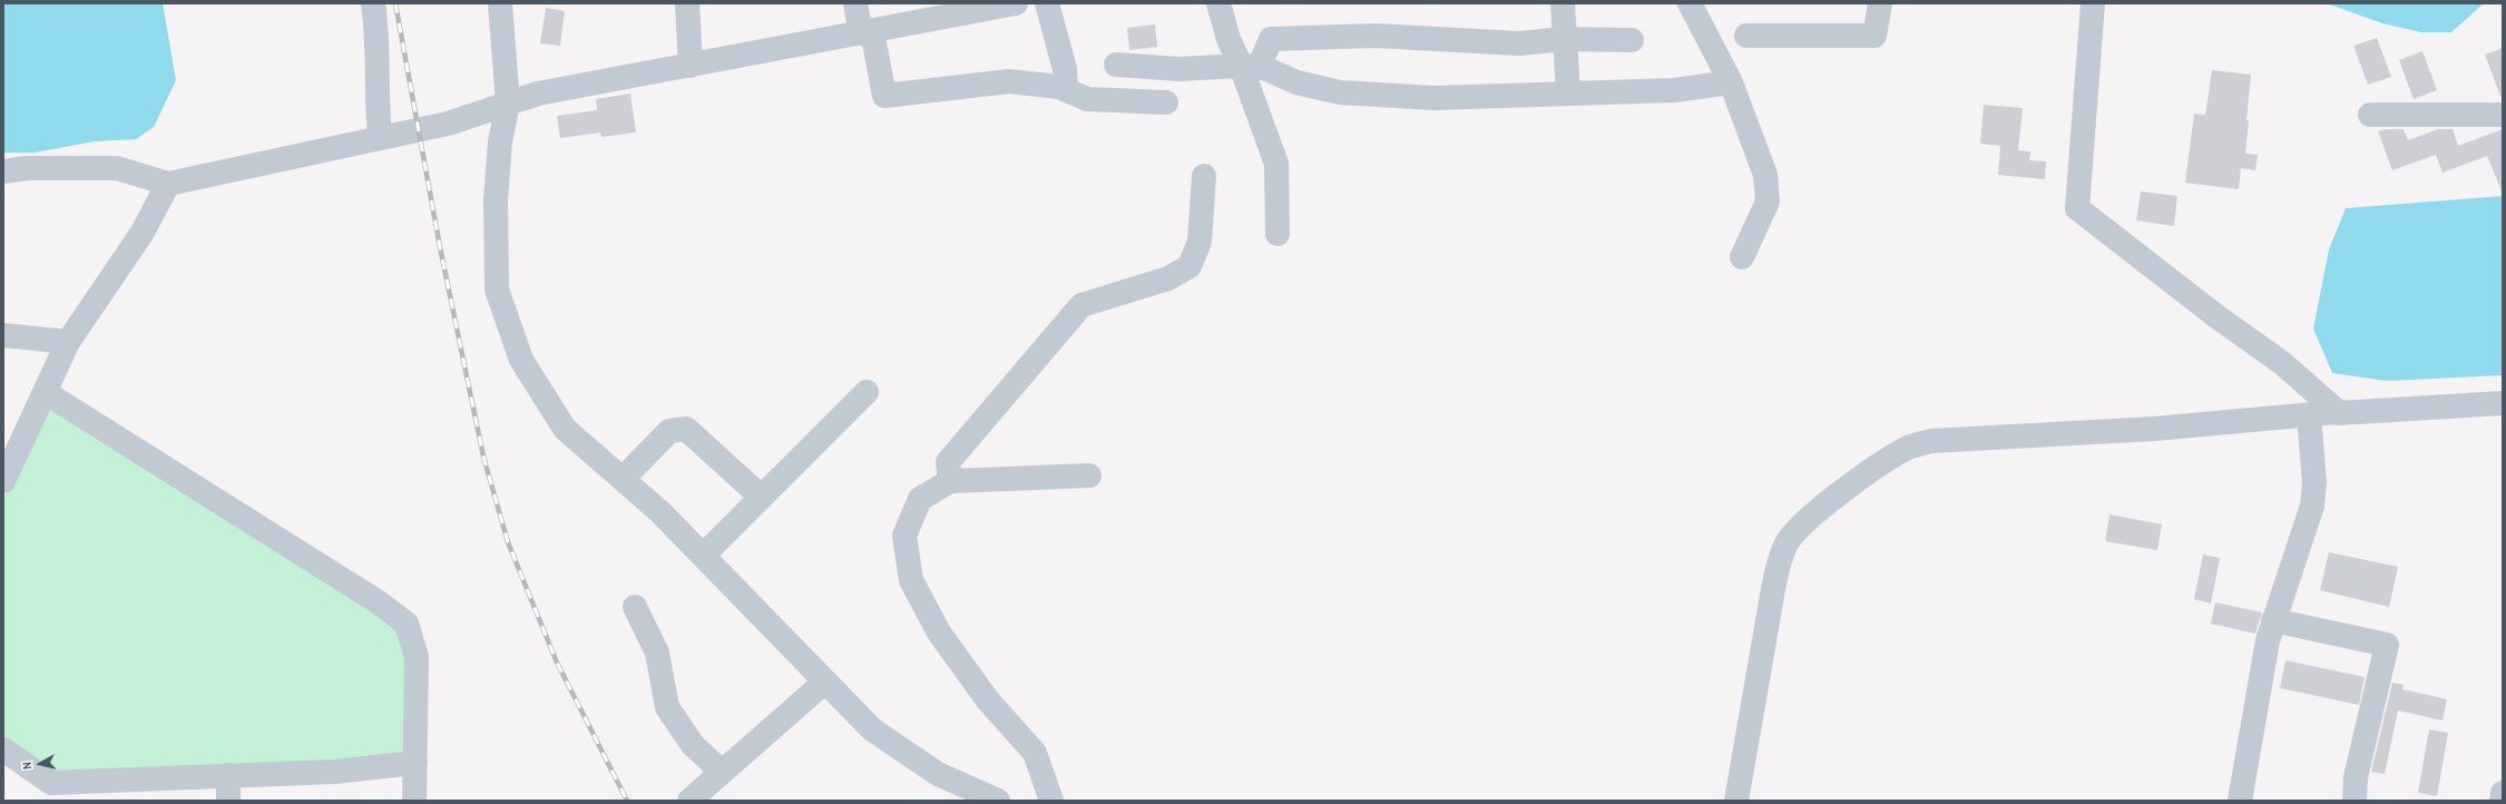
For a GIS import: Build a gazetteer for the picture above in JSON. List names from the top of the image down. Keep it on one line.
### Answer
{"north":"left"}
